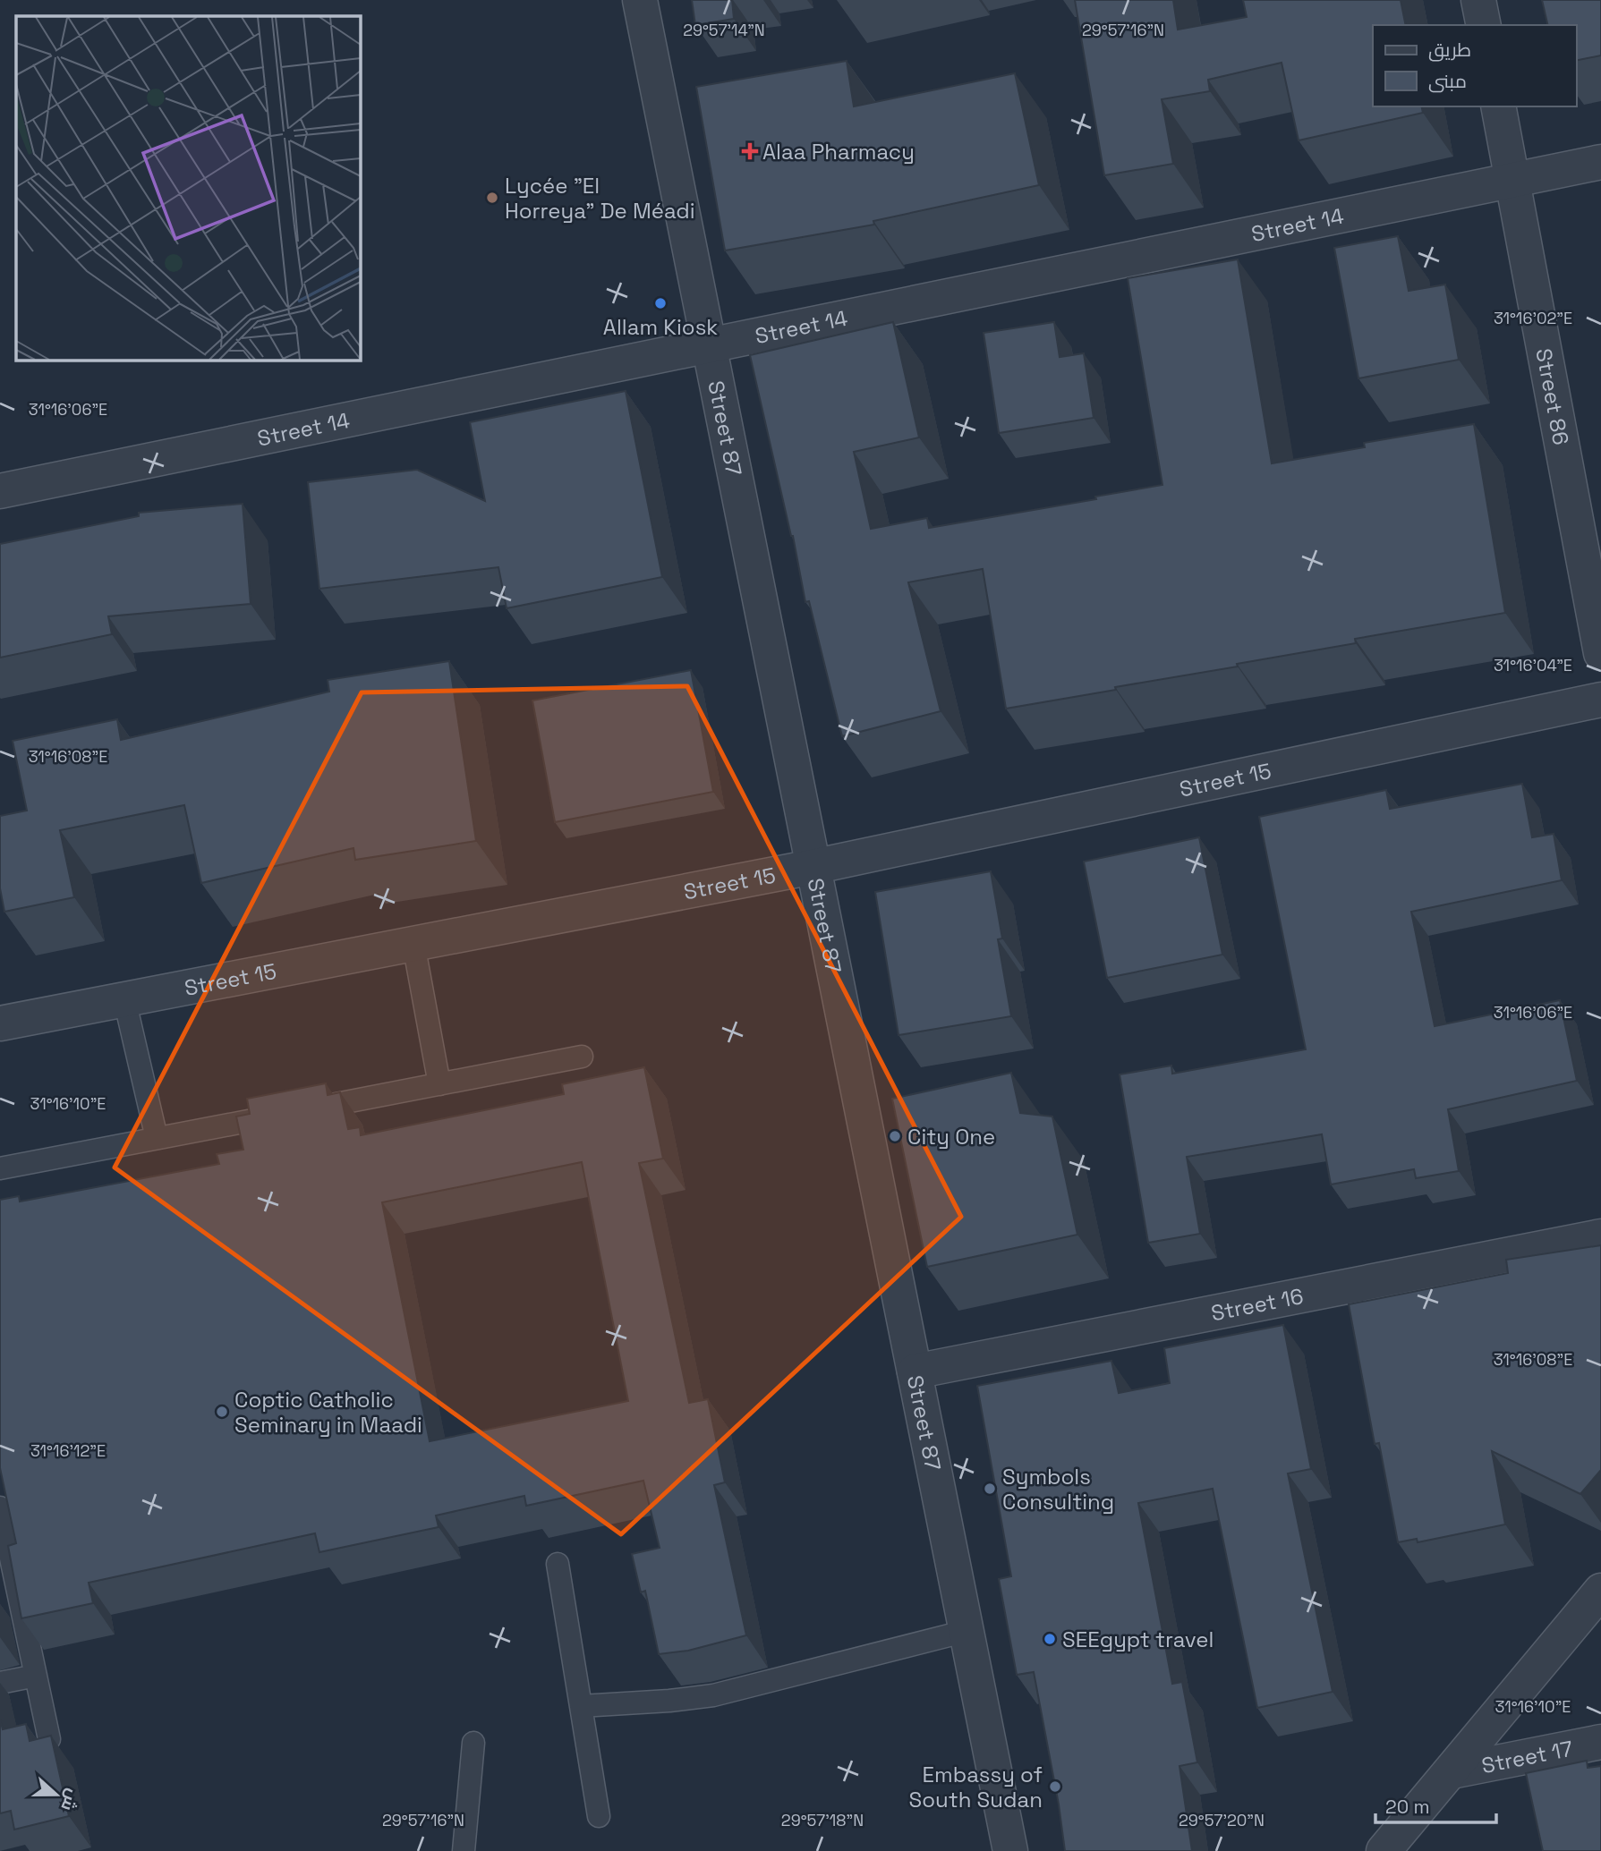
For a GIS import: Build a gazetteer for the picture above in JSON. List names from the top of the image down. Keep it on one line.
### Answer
{"streets":{"street":["Street 14","Street 86","Street 87","Street 15","Street 16","Street 17"]},"crossings":[["Street 14","Street 86"],["Street 14","Street 87"],["Street 87","Street 15"],["Street 87","Street 16"]],"places":{"health":["Alaa Pharmacy"],"other":["Lycée \"El Horreya\" De Méadi","Allam Kiosk","City One","Coptic Catholic Seminary in Maadi","Symbols Consulting","SEEgypt travel","Embassy of South Sudan"]},"legend":["طريق","مبنى"],"scale_bar":"20 m","north":"right","coordinates":["29°57'14\"N","29°57'16\"N","31°16'02\"E","31°16'06\"E","31°16'04\"E","31°16'08\"E","31°16'10\"E","31°16'12\"E","29°57'18\"N","29°57'20\"N"]}
